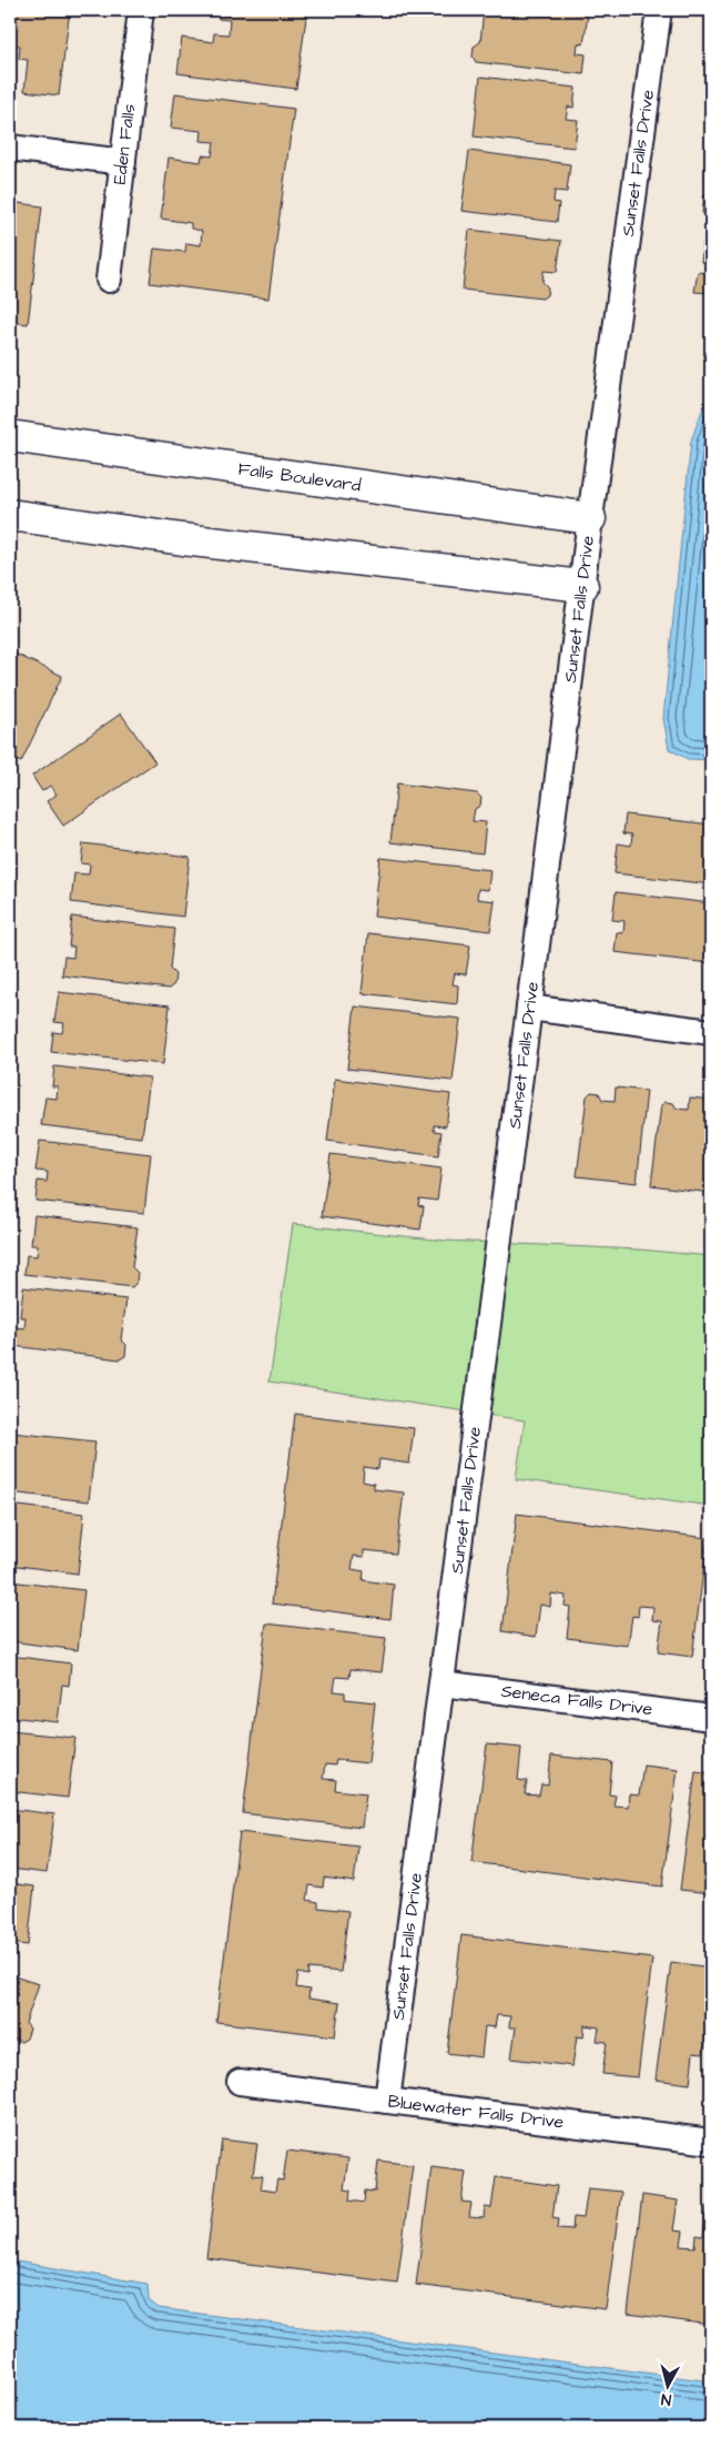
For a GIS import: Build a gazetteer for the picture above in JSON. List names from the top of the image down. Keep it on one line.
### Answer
{"streets":{"street":["Eden Falls","Sunset Falls Drive","Falls Boulevard","Seneca Falls Drive","Bluewater Falls Drive"]},"crossings":[["Sunset Falls Drive","Falls Boulevard"],["Sunset Falls Drive","Seneca Falls Drive"],["Sunset Falls Drive","Bluewater Falls Drive"]],"north":"bottom"}
